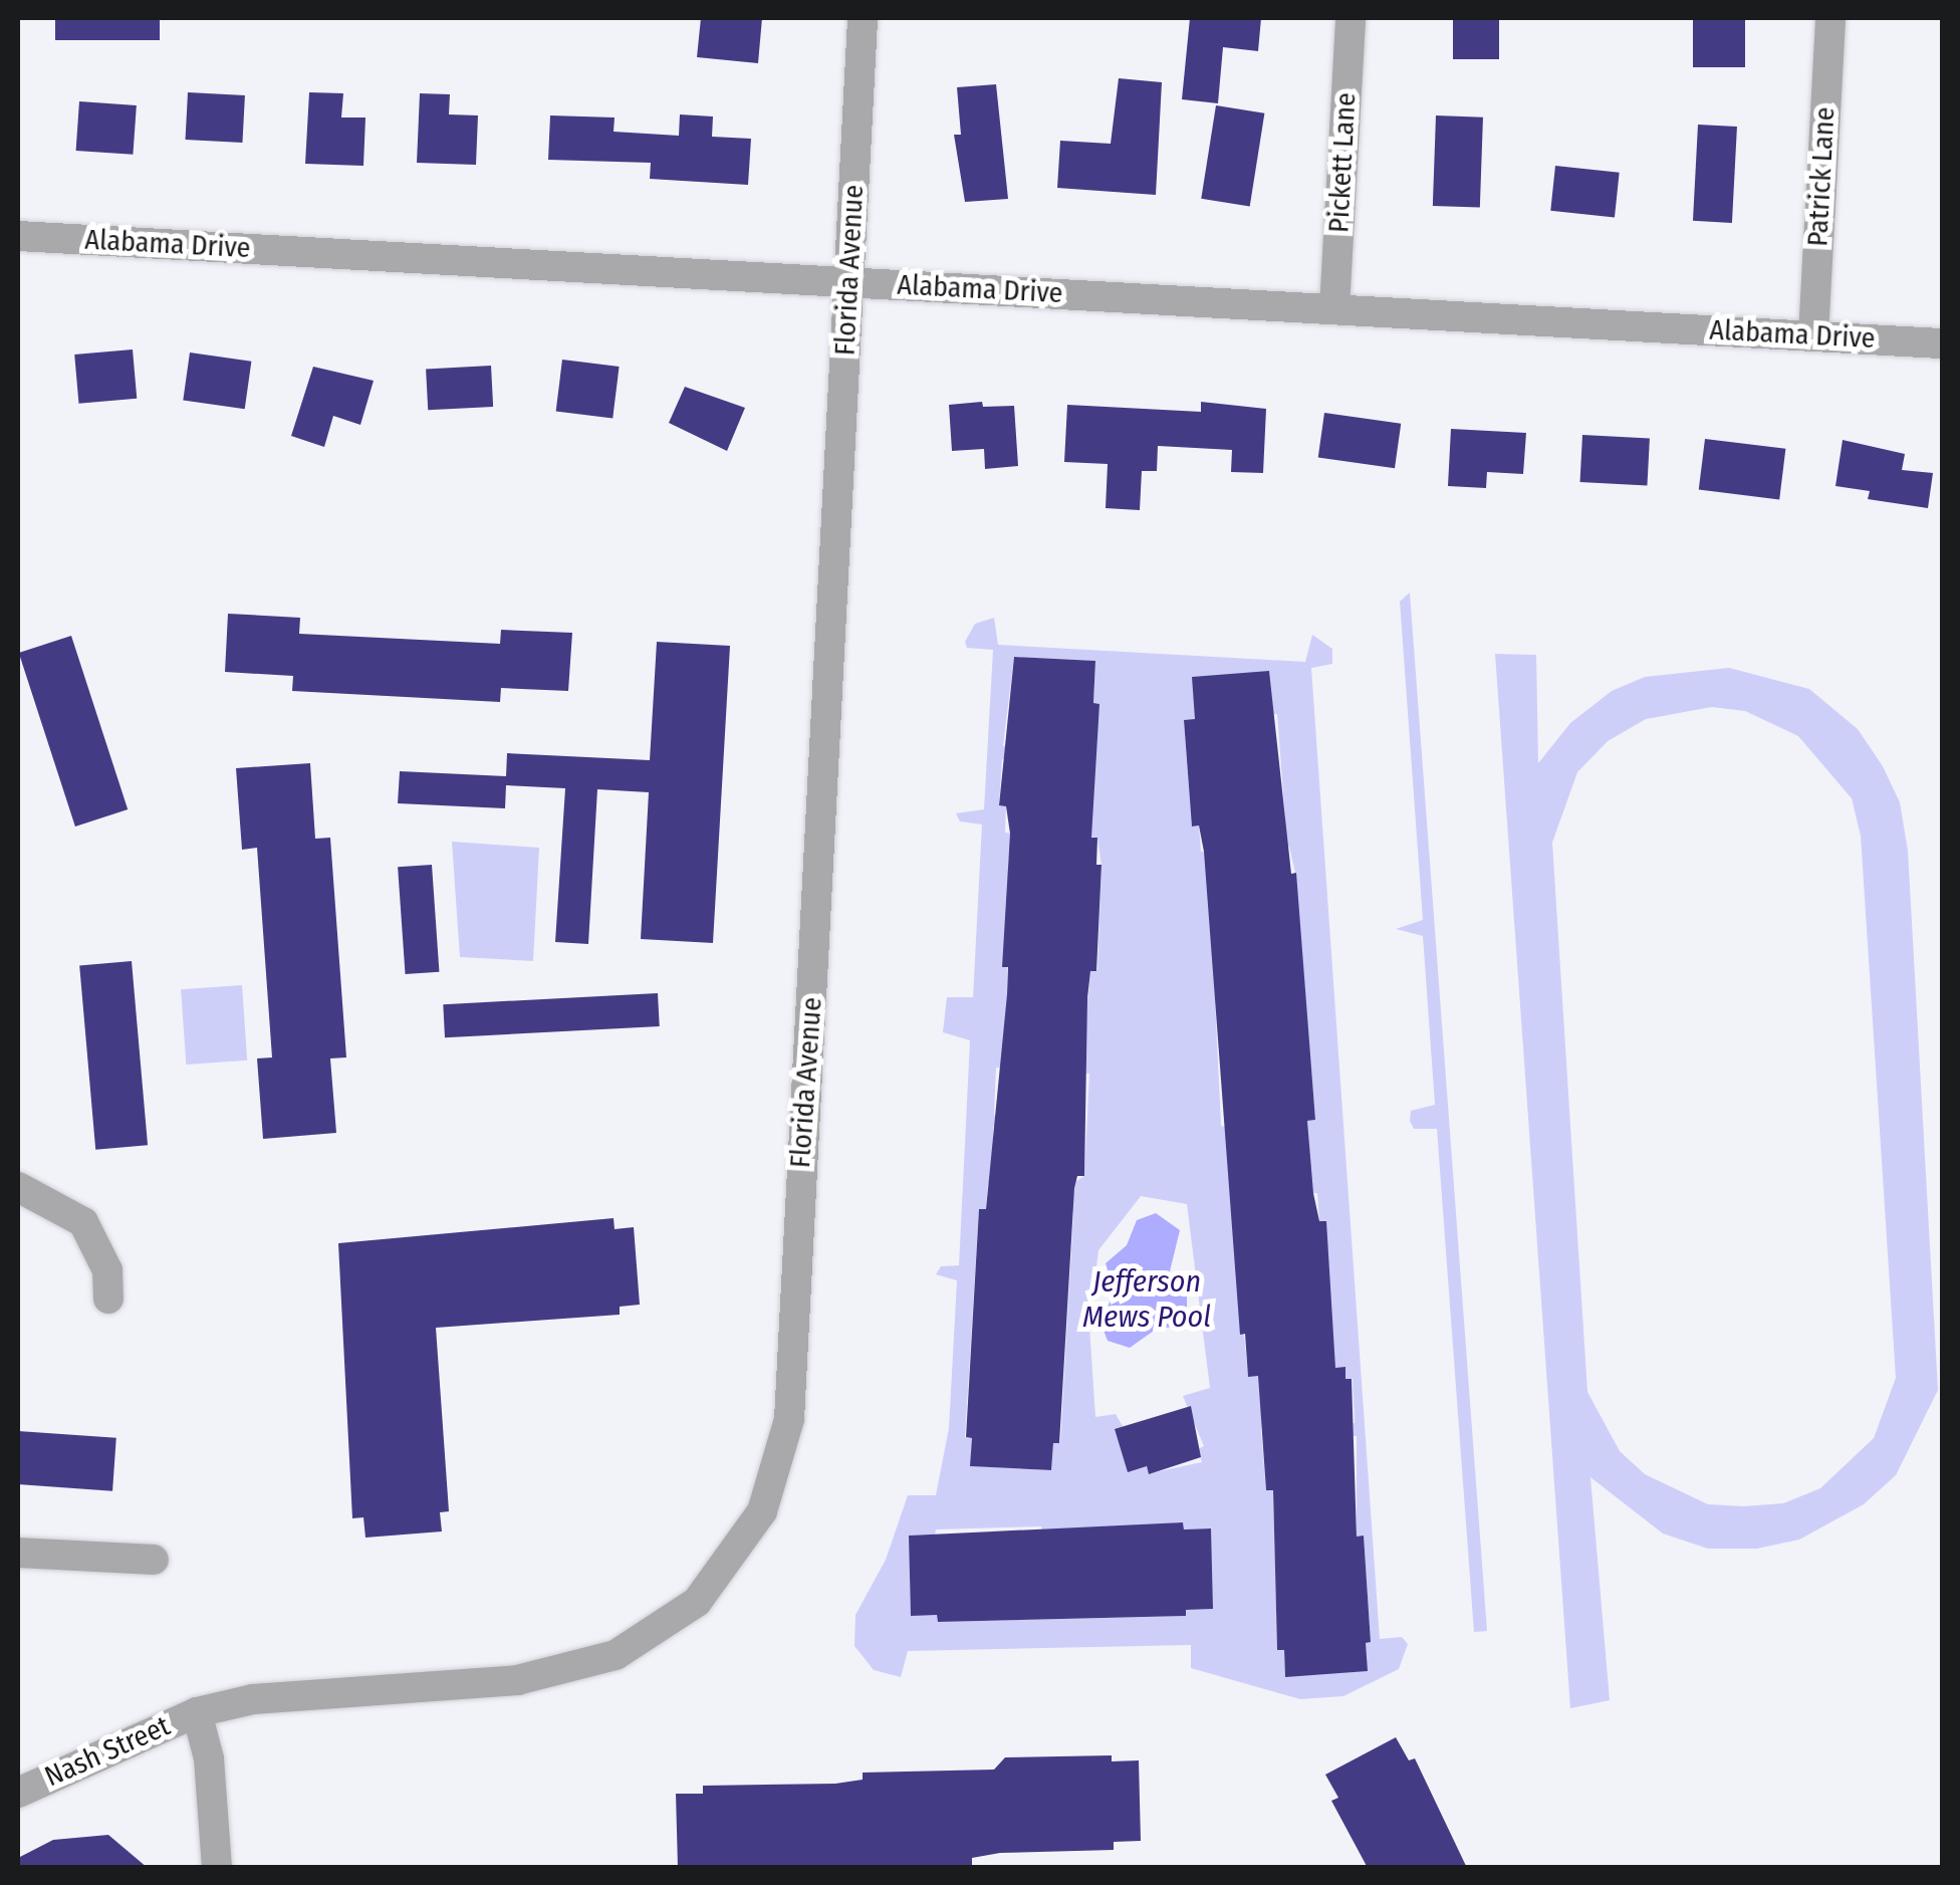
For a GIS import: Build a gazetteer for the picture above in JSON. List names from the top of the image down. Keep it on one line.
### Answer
{"streets":{"street":["Pickett Lane","Patrick Lane","Alabama Drive","Florida Avenue","Nash Street"]},"crossings":[["Pickett Lane","Alabama Drive"],["Patrick Lane","Alabama Drive"],["Alabama Drive","Florida Avenue"],["Florida Avenue","Nash Street"]],"water":["Jefferson Mews Pool"]}
